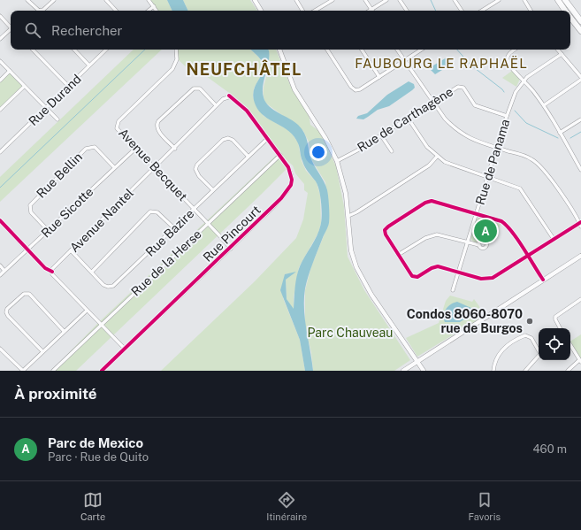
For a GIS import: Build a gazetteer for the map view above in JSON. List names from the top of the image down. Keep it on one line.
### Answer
{"streets":{"street":["Rue Durand","Rue de Carthagène","Rue de Panama","Avenue Becquet","Rue Bellin","Rue Sicotte","Avenue Nantel","Rue Bazire","Rue Pincourt","Rue de la Herse"]},"crossings":[["Rue de Carthagène","Rue de Panama"],["Avenue Becquet","Rue Sicotte"],["Avenue Becquet","Avenue Nantel"],["Avenue Becquet","Rue Bazire"],["Avenue Becquet","Rue Pincourt"],["Avenue Becquet","Rue de la Herse"],["Rue Bellin","Rue Sicotte"],["Avenue Nantel","Rue Bazire"],["Avenue Nantel","Rue Pincourt"],["Avenue Nantel","Rue de la Herse"],["Rue Bazire","Rue Pincourt"],["Rue Pincourt","Rue de la Herse"]],"districts":["FAUBOURG LE RAPHAËL","NEUFCHÂTEL"],"parks":["Parc Chauveau"],"places":["Condos 8060-8070 rue de Burgos"],"page":{"search":"Rechercher","pins":"A","heading":"À proximité","list":[{"mark":"A","name":"Parc de Mexico","note":"Parc · Rue de Quito","value":"460 m"}],"nav":["Carte","Itinéraire","Favoris"]}}
